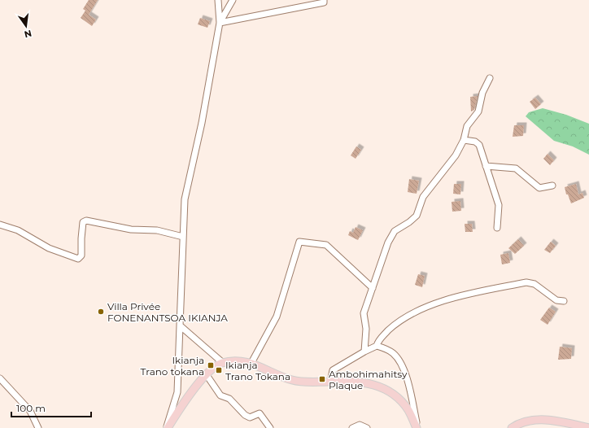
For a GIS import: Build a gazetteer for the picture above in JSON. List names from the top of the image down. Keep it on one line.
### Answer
{"places":{"other":["Villa Privée FONENANTSOA IKIANJA"],"transit":["Ikianja Trano tokana","Ikianja Trano Tokana","Ambohimahitsy Plaque"]},"scale_bar":"100 m","north":"bottom"}
